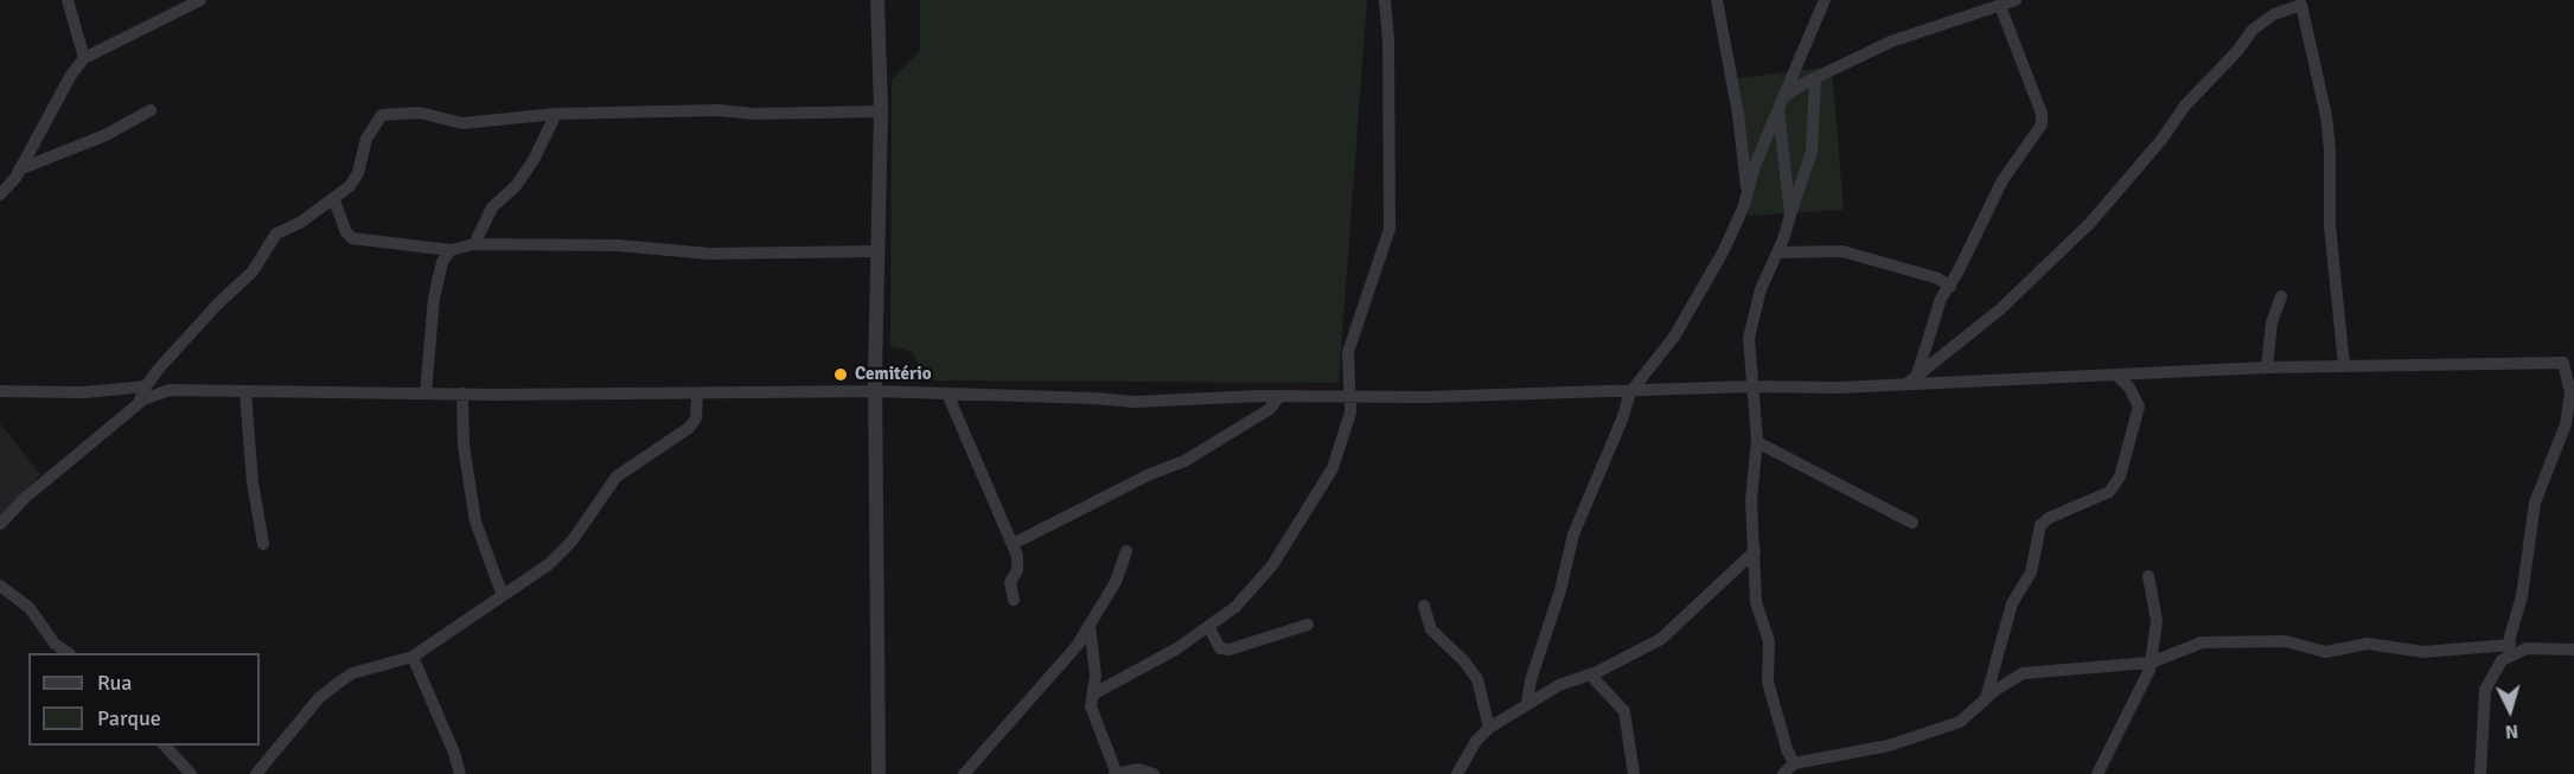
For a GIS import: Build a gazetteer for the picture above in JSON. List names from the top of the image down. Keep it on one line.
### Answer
{"places":["Cemitério"],"legend":["Rua","Parque"],"north":"bottom"}
